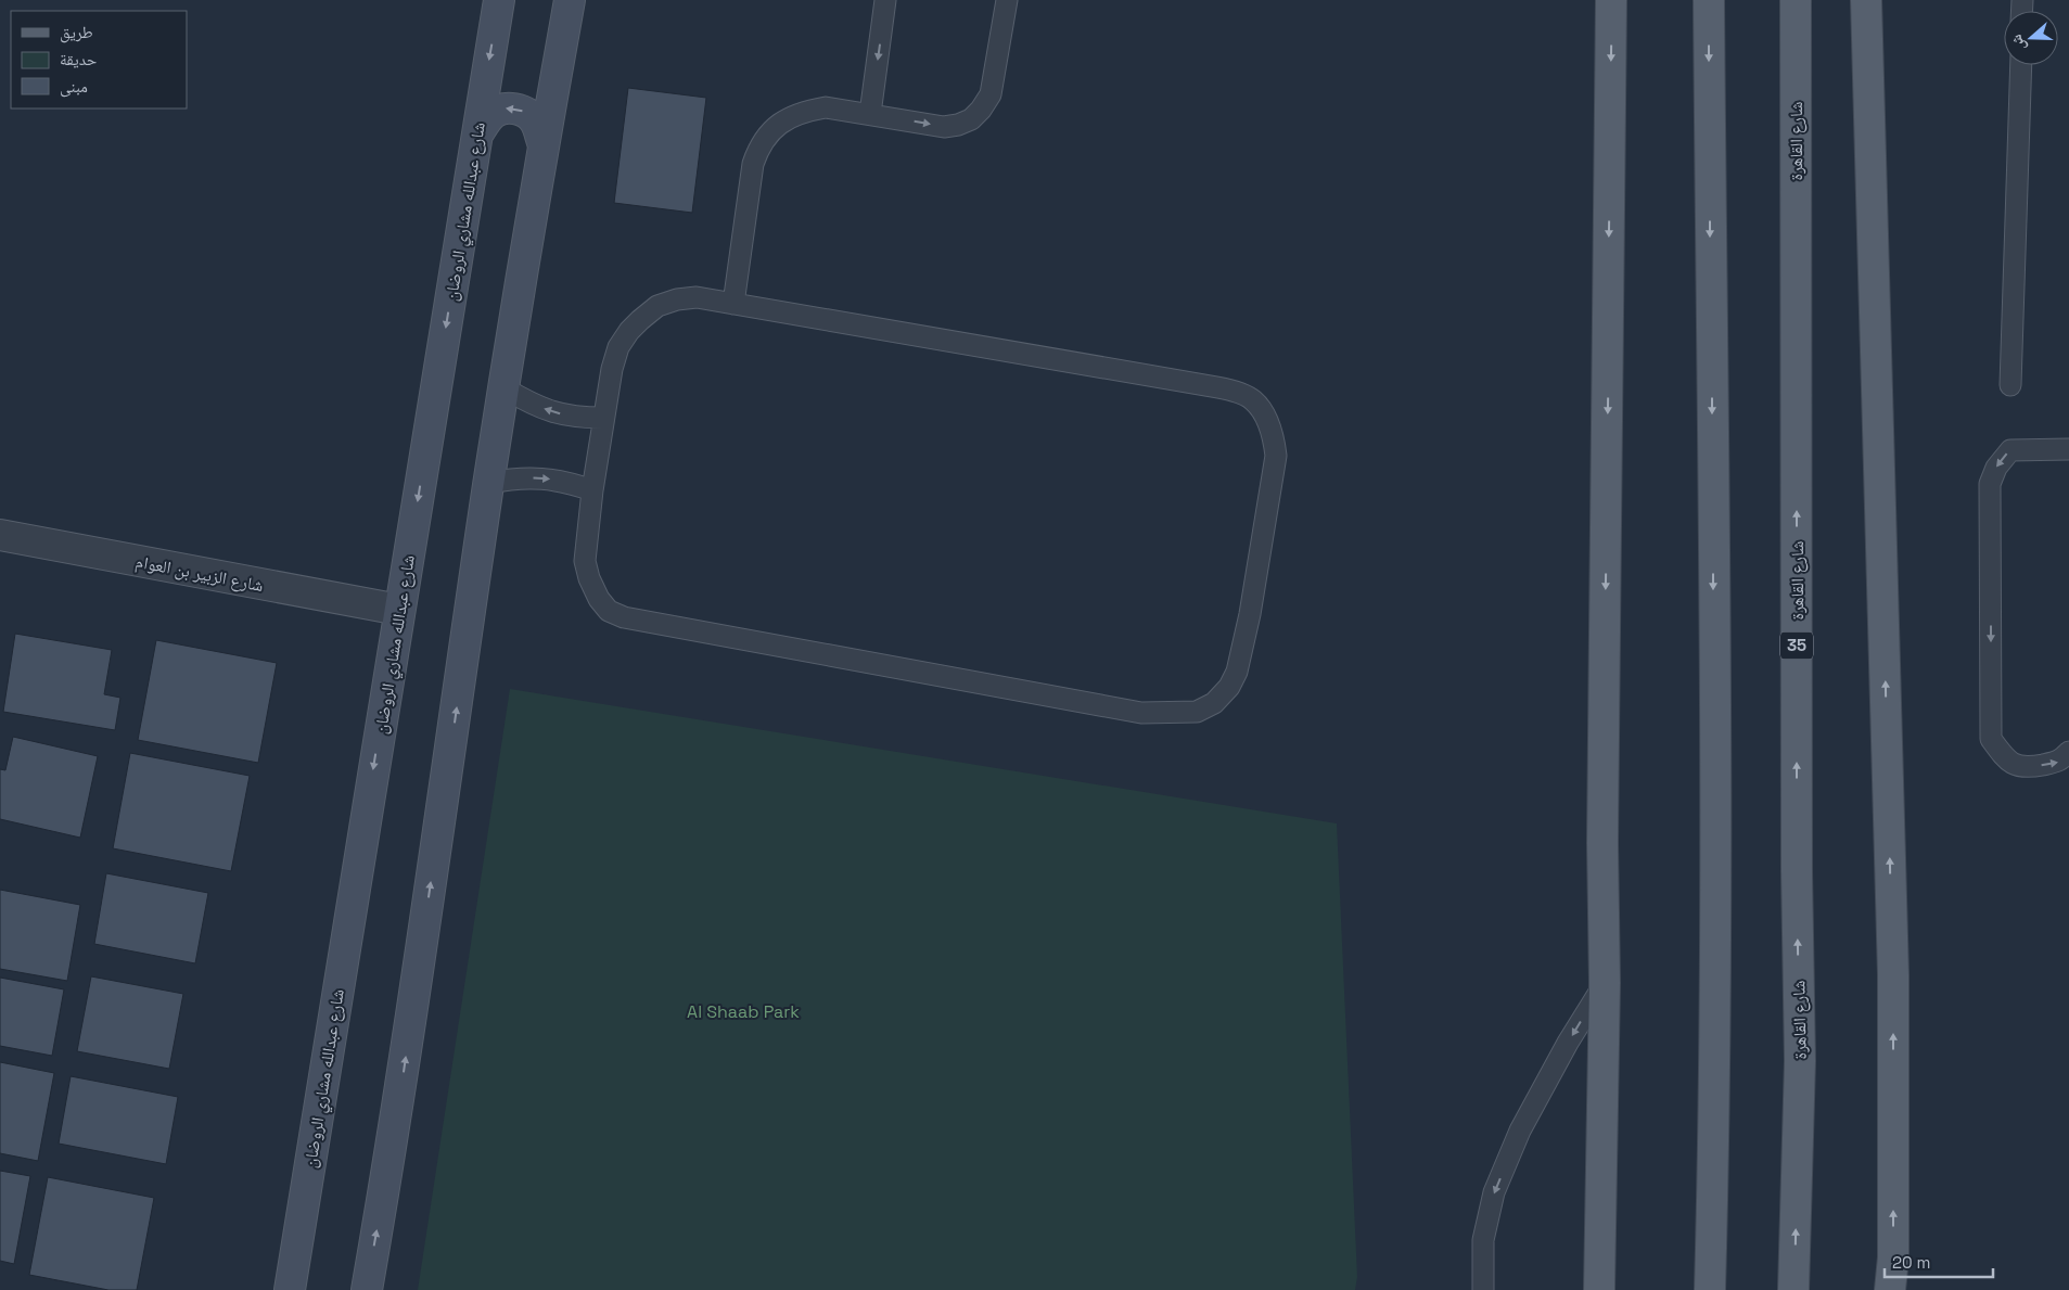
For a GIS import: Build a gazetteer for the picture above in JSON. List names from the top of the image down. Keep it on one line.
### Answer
{"streets":{"main road":["شارع القاهرة","35"],"street":["شارع عبدالله مشاري الروضان","شارع الزبير بن العوام"]},"crossings":[["شارع عبدالله مشاري الروضان","شارع الزبير بن العوام"]],"parks":["Al Shaab Park"],"legend":["طريق","حديقة","مبنى"],"scale_bar":"20 m","north":"left"}
